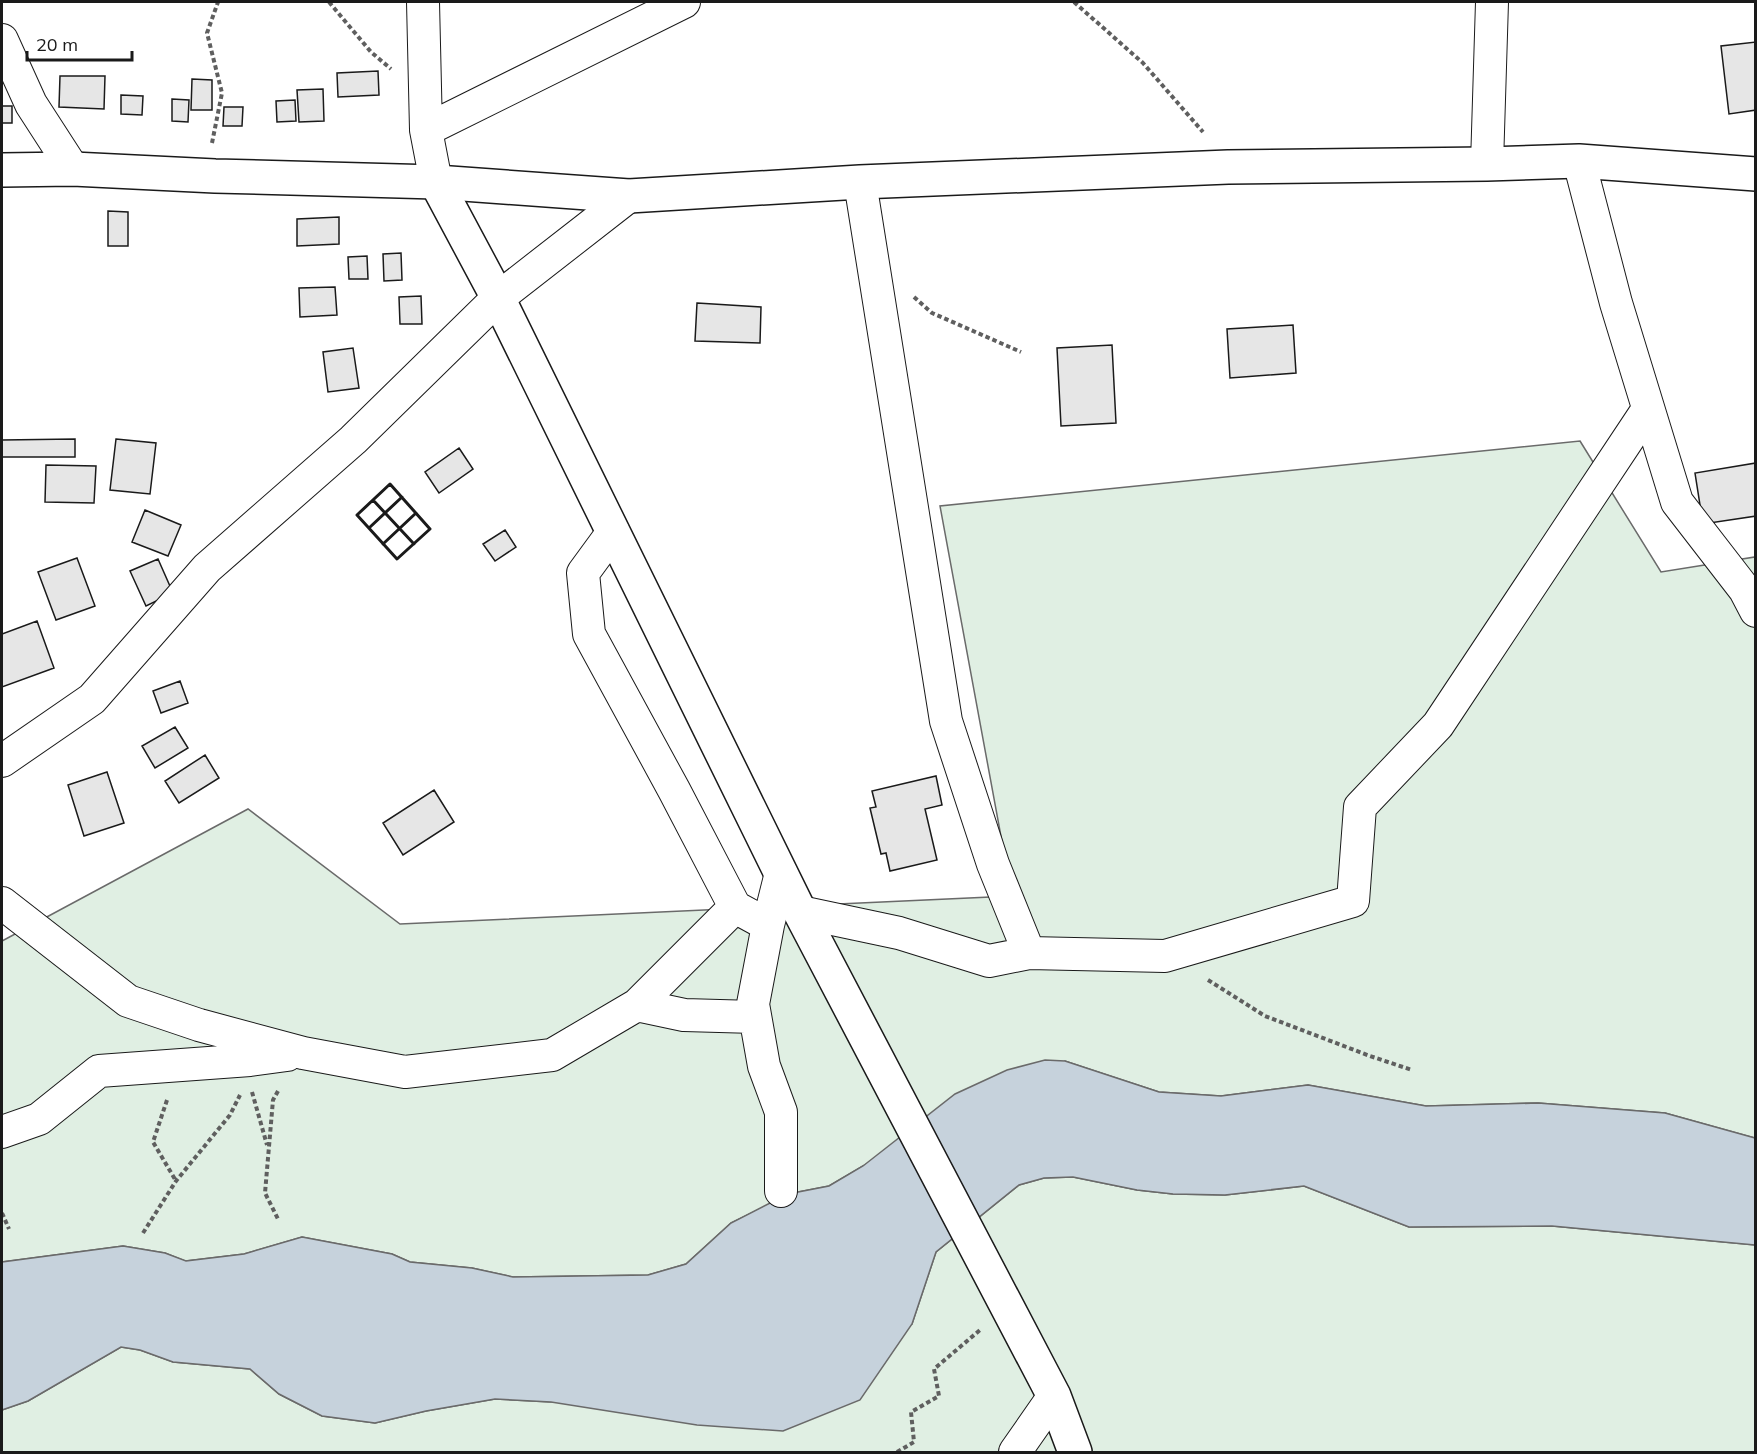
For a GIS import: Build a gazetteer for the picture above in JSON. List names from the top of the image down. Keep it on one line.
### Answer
{"scale_bar":"20 m"}
